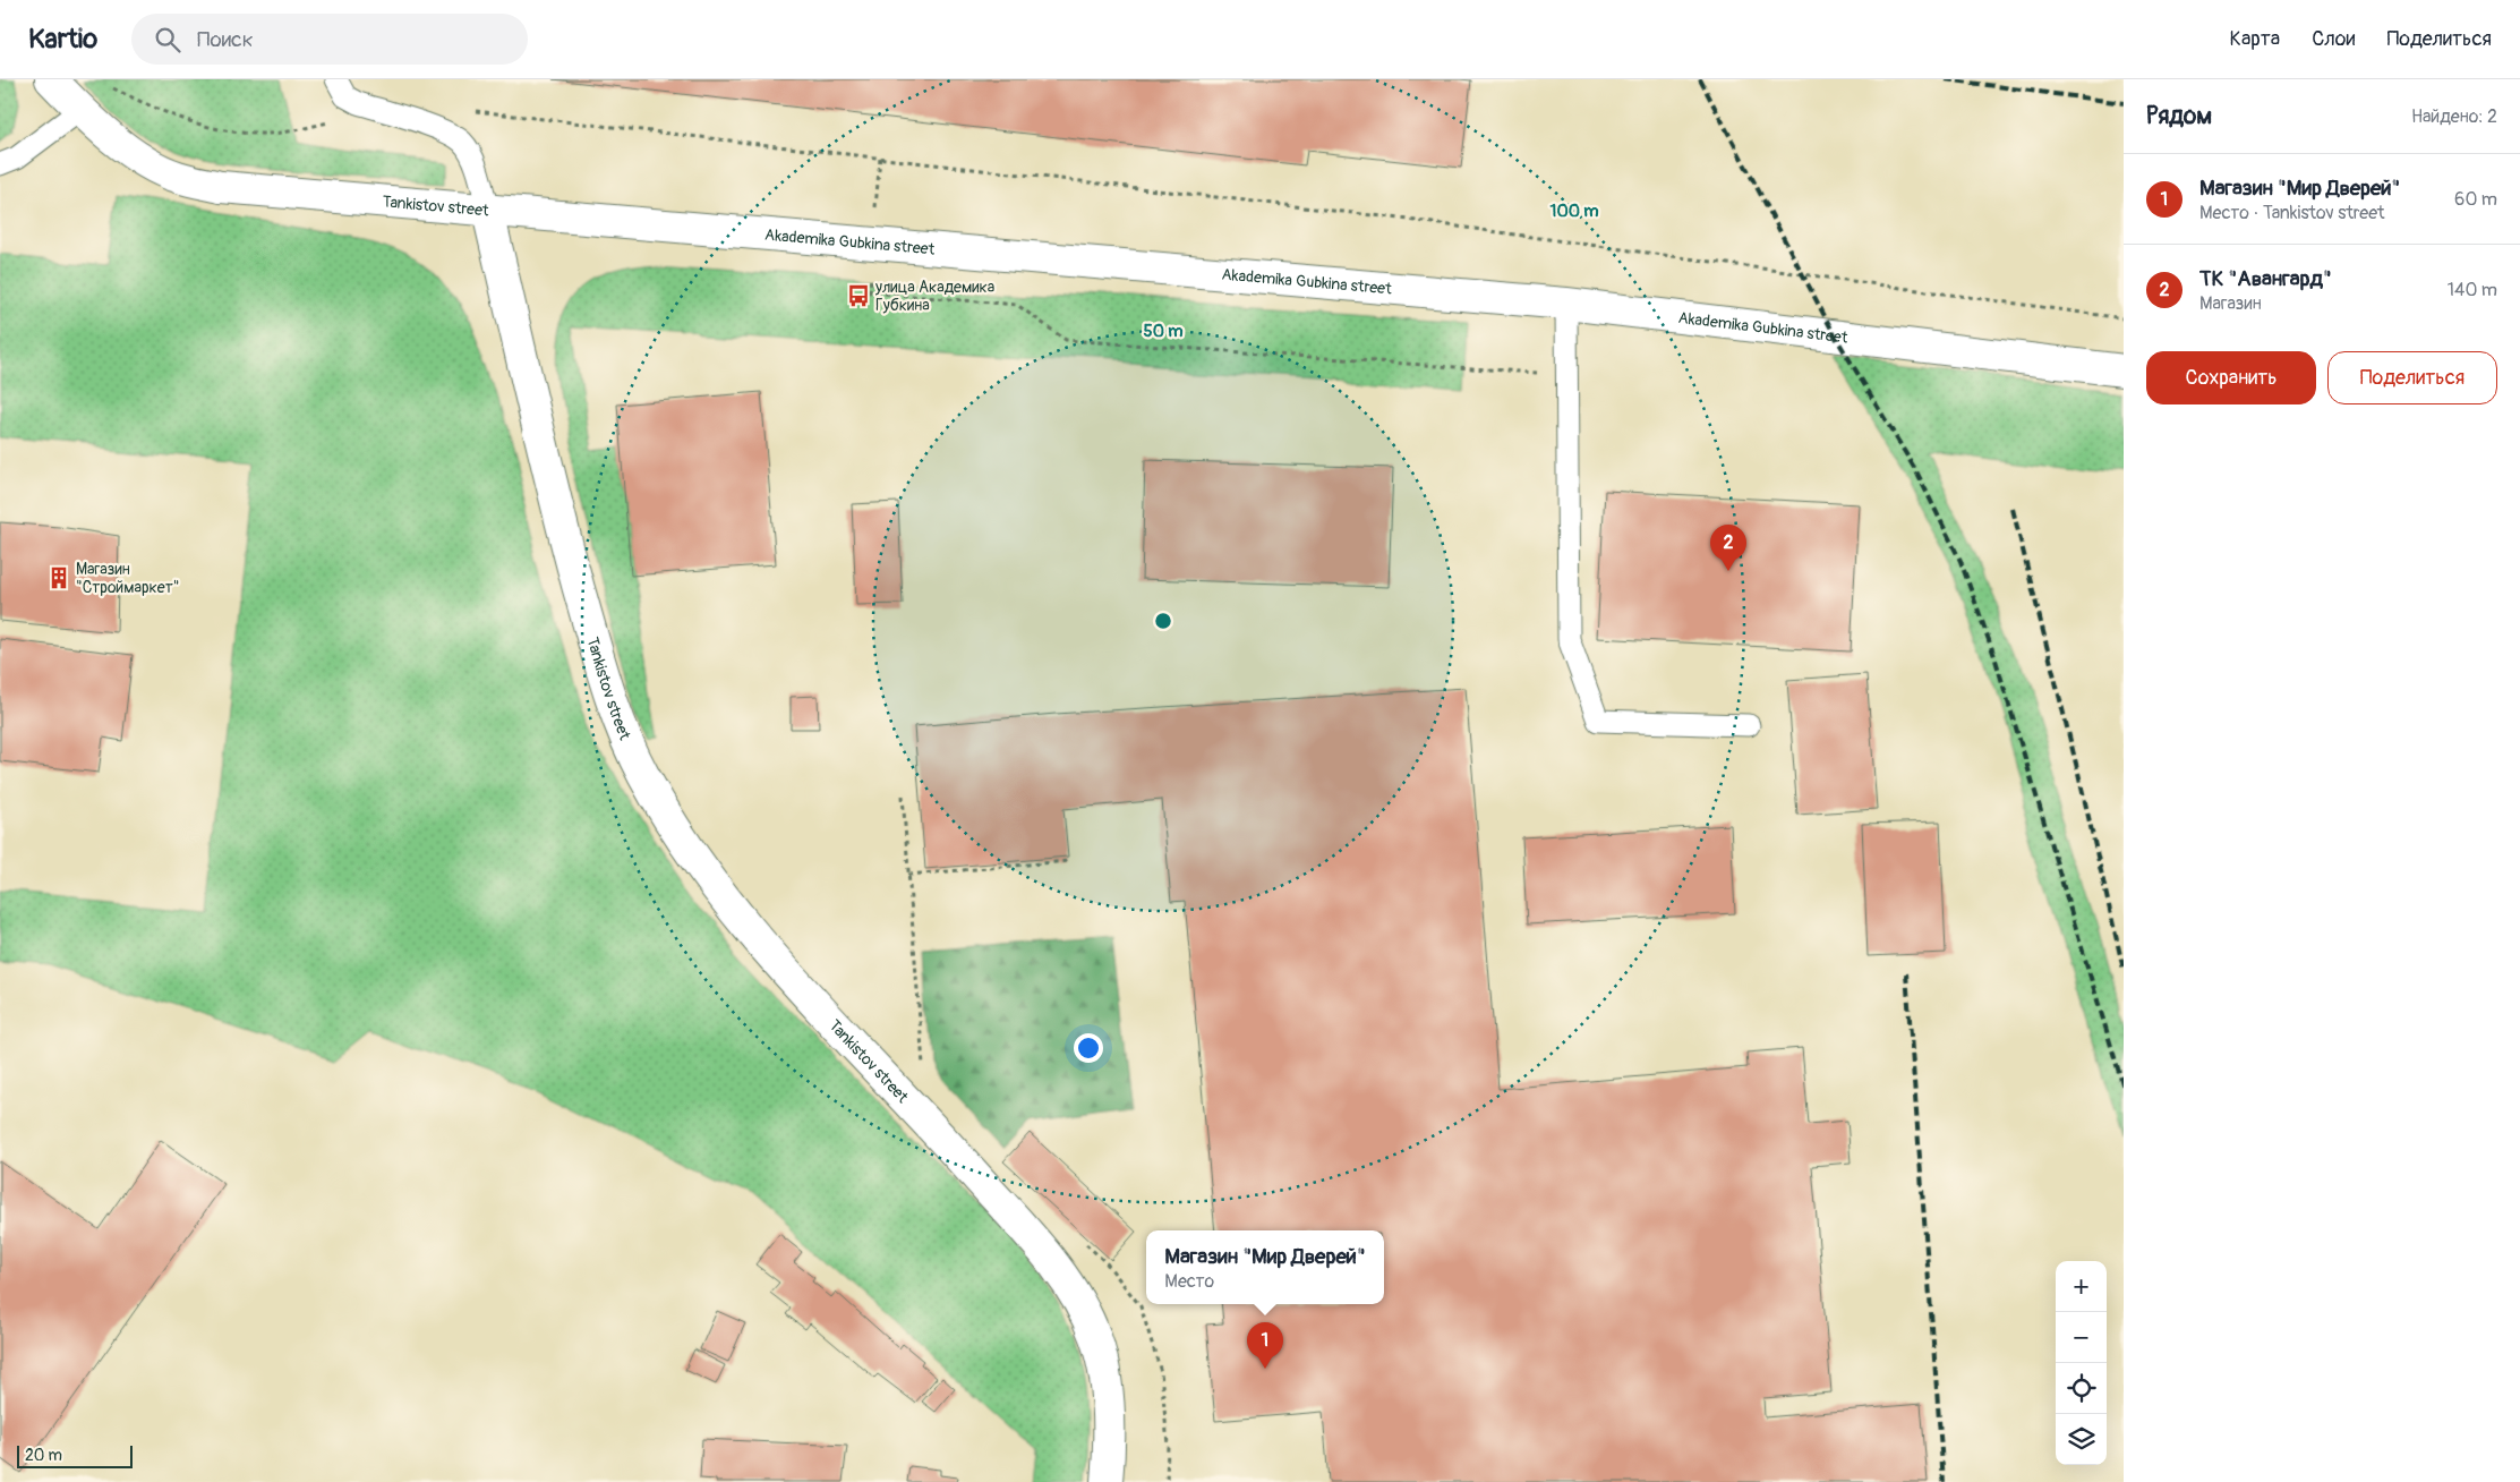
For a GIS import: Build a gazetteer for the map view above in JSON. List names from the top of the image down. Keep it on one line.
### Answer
{"streets":{"street":["Tankistov street","Akademika Gubkina street"]},"crossings":[["Tankistov street","Akademika Gubkina street"]],"places":{"bus stop":["улица Академика Губкина"],"building":["Магазин \"Строймаркет\""]},"scale_bar":"20 m","page":{"header":"Kartio","search":"Поиск","nav":["Карта","Слои","Поделиться"],"heading":["Рядом","Найдено: 2"],"list":[{"mark":"1","name":"Магазин \"Мир Дверей\"","note":"Место · Tankistov street","value":"60 m"},{"mark":"2","name":"ТК \"Авангард\"","note":"Магазин","value":"140 m"}],"buttons":["Сохранить","Поделиться"],"pins":["2","1"],"popup":["Магазин \"Мир Дверей\"","Место"],"map_buttons":["+","−"],"scale":"20 m"},"rings":["100 m","50 m"]}
